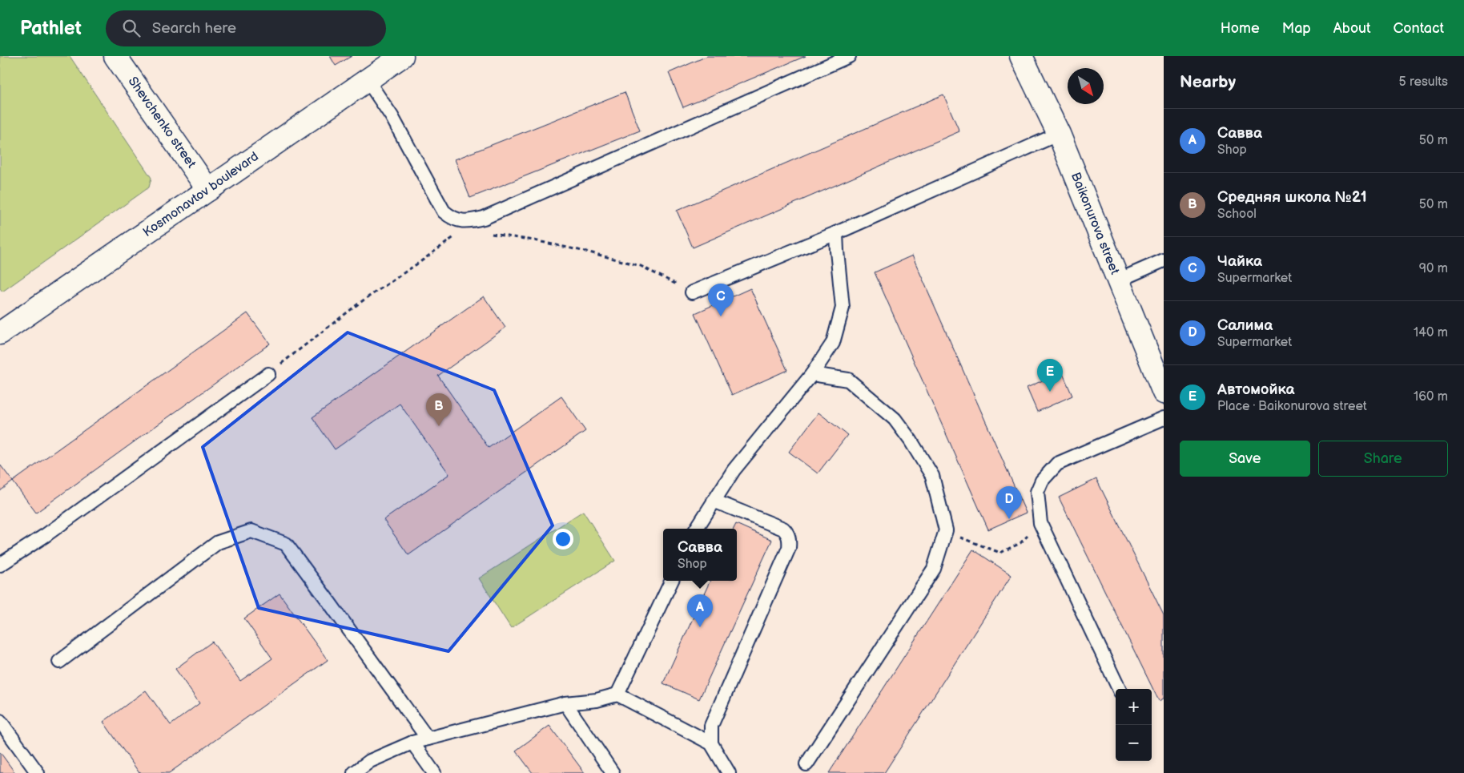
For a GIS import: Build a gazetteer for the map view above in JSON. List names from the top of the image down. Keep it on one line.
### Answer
{"streets":{"street":["Shevchenko street","Kosmonavtov boulevard","Baikonurova street"]},"crossings":[["Shevchenko street","Kosmonavtov boulevard"]],"north":"bottom right","page":{"header":"Pathlet","search":"Search here","nav":["Home","Map","About","Contact"],"heading":["Nearby","5 results"],"list":[{"mark":"A","name":"Савва","note":"Shop","value":"50 m"},{"mark":"B","name":"Средняя школа №21","note":"School","value":"50 m"},{"mark":"C","name":"Чайка","note":"Supermarket","value":"90 m"},{"mark":"D","name":"Салима","note":"Supermarket","value":"140 m"},{"mark":"E","name":"Автомойка","note":"Place · Baikonurova street","value":"160 m"}],"pins":["C","E","B","D","A"],"buttons":["Save","Share"],"popup":["Савва","Shop"],"map_buttons":["+","−"]}}
